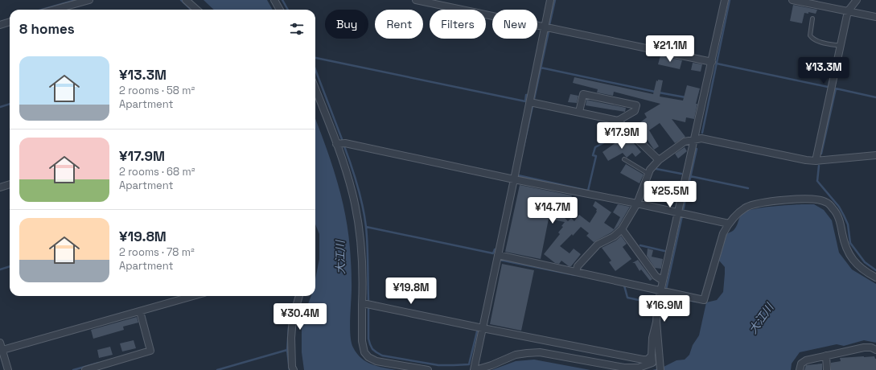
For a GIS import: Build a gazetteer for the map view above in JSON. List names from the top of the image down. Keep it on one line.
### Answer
{"water":["大江川"],"page":{"chip":["Buy","Rent","Filters","New"],"heading":"8 homes","price":["¥21.1M","¥13.3M","¥17.9M","¥25.5M","¥14.7M","¥19.8M","¥16.9M","¥30.4M"],"list":[{"name":"¥13.3M","note":"2 rooms · 58 m² · Apartment"},{"name":"¥17.9M","note":"2 rooms · 68 m² · Apartment"},{"name":"¥19.8M","note":"2 rooms · 78 m² · Apartment"}]}}
